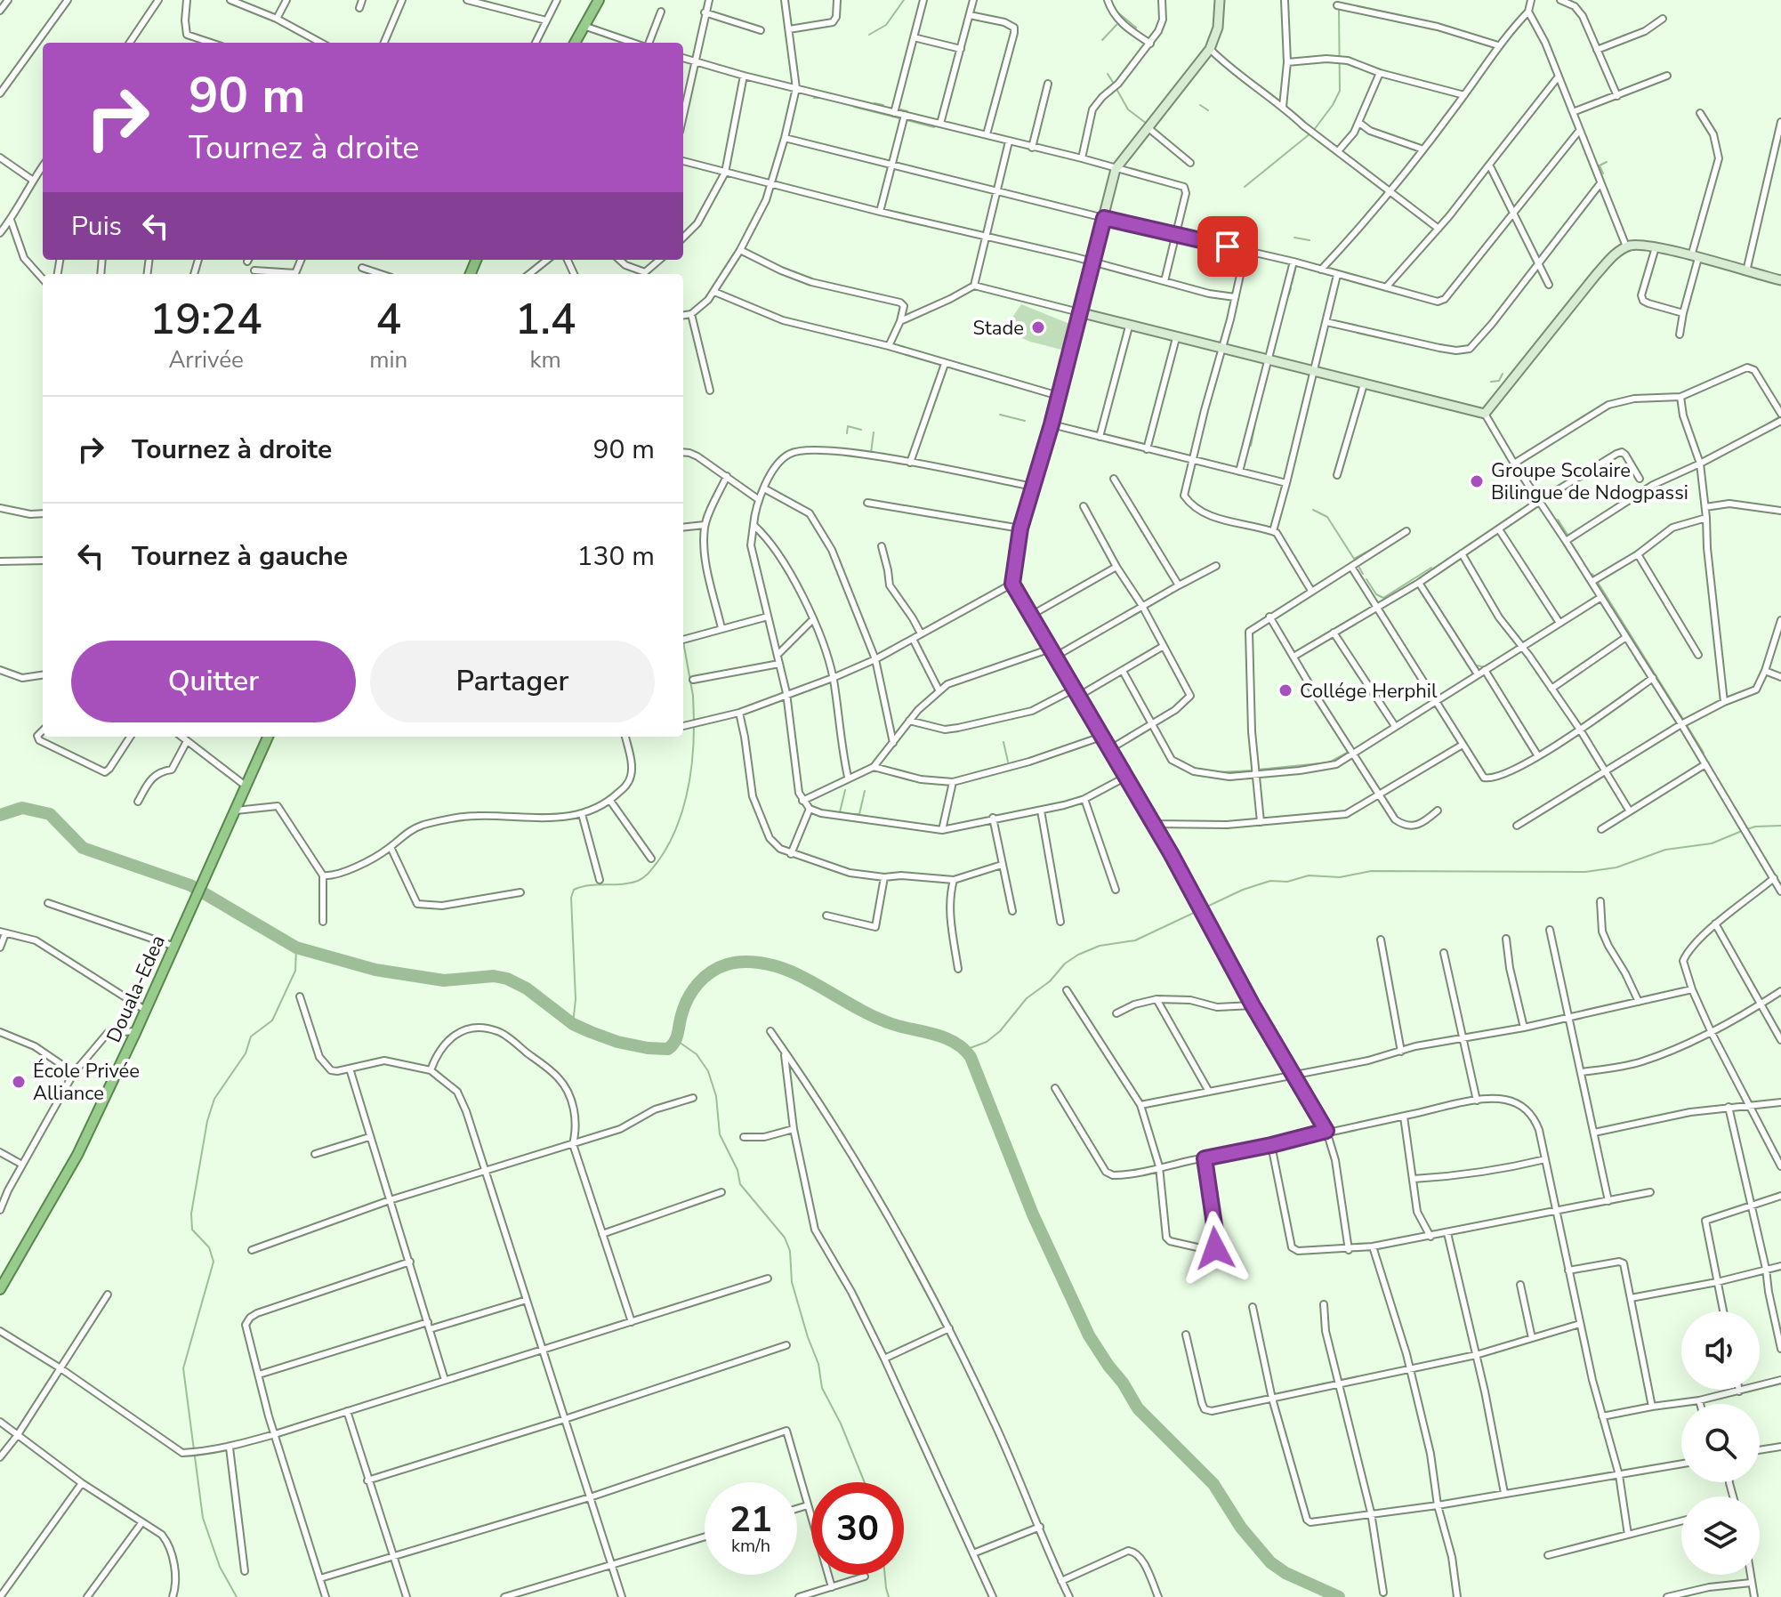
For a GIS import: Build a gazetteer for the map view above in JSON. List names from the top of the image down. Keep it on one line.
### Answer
{"streets":{"highway":["Douala-Edea"]},"places":["Stade","Groupe Scolaire Bilingue de Ndogpassi","Collége Herphil","École Privée Alliance"],"page":{"turn":["90 m","Tournez à droite"],"then":"Puis","eta":["19:24","Arrivée","4","min","1.4","km"],"list":[{"name":"Tournez à droite","value":"90 m"},{"name":"Tournez à gauche","value":"130 m"}],"buttons":["Quitter","Partager"],"speed":"21 km/h","limit":"30"}}
